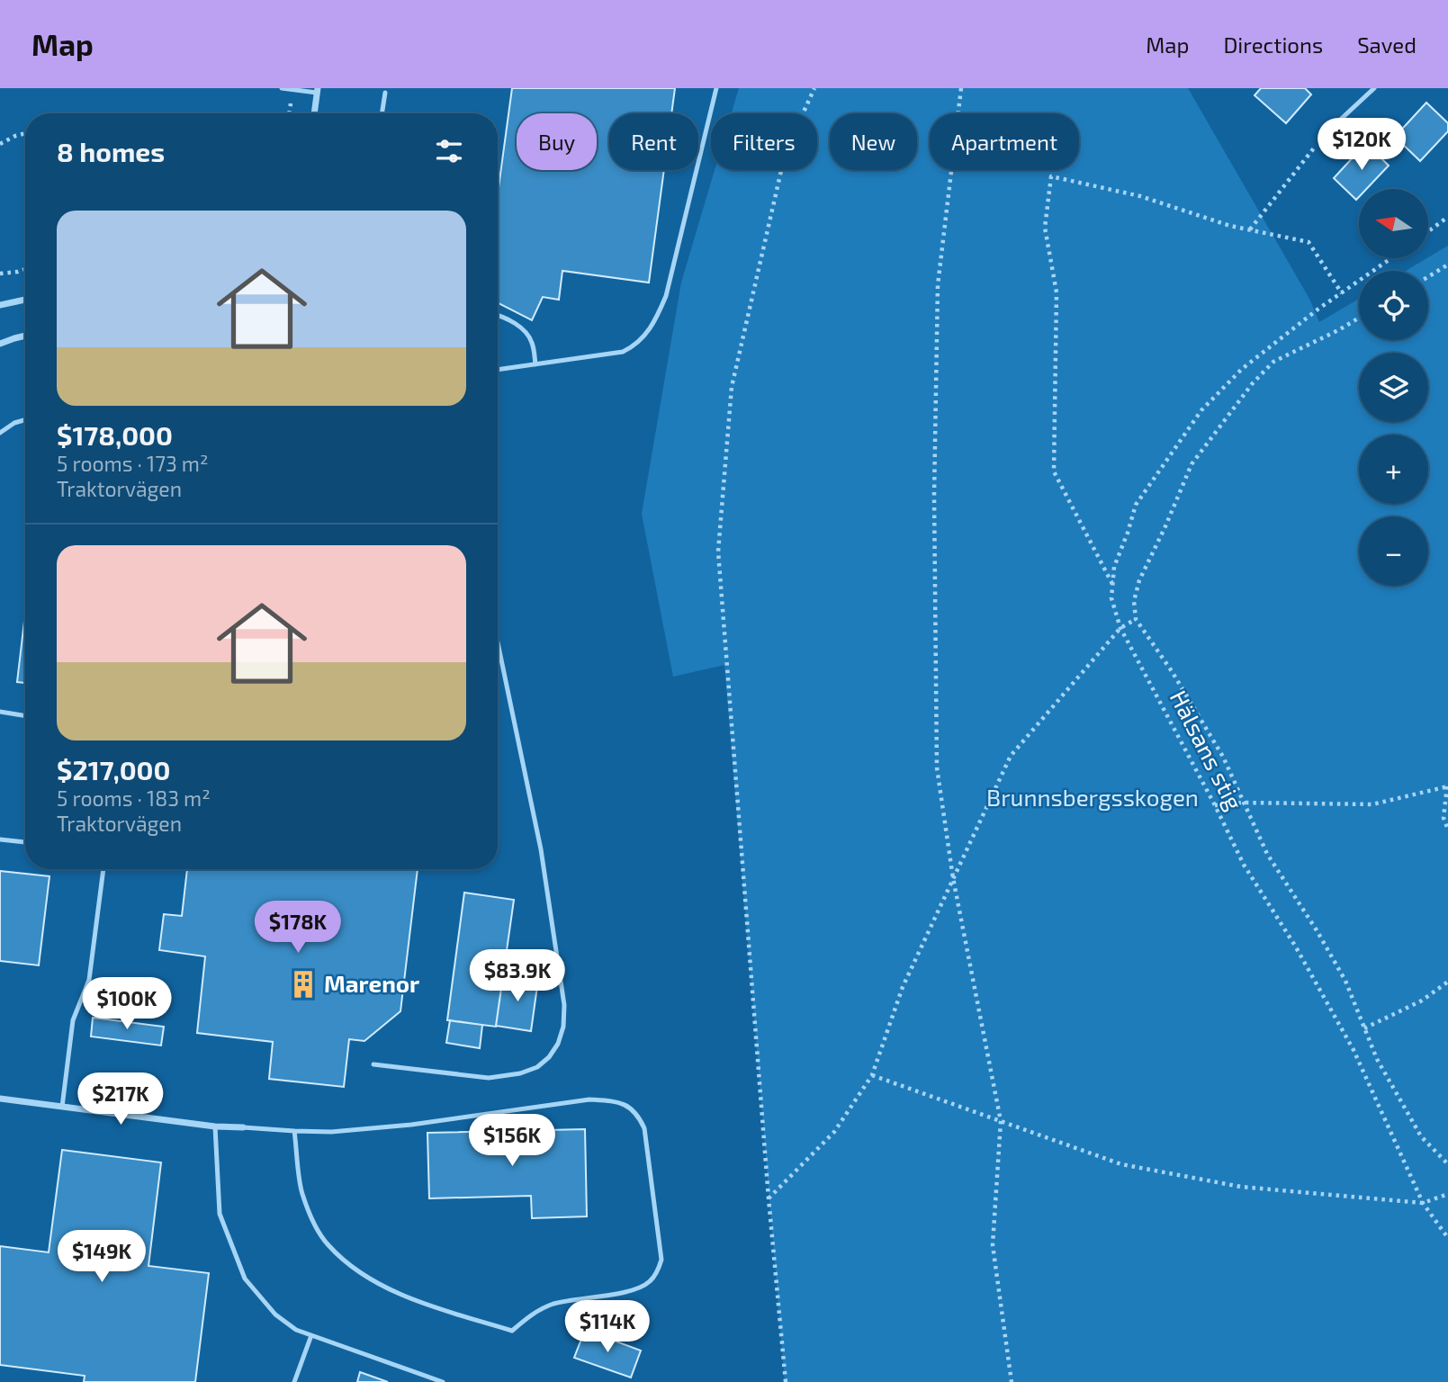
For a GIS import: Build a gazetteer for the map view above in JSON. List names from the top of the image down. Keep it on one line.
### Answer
{"streets":{"path":["Hälsans stig"]},"parks":["Brunnsbergsskogen"],"places":{"building":["Marenor"]},"north":"left","page":{"header":"Map","nav":["Map","Directions","Saved"],"chip":["Buy","Rent","Filters","New","Apartment"],"heading":"8 homes","price":["$120K","$178K","$83.9K","$100K","$217K","$156K","$149K","$114K"],"map_buttons":["+","−"],"list":[{"name":"$178,000","note":"5 rooms · 173 m² · Traktorvägen"},{"name":"$217,000","note":"5 rooms · 183 m² · Traktorvägen"}]}}
